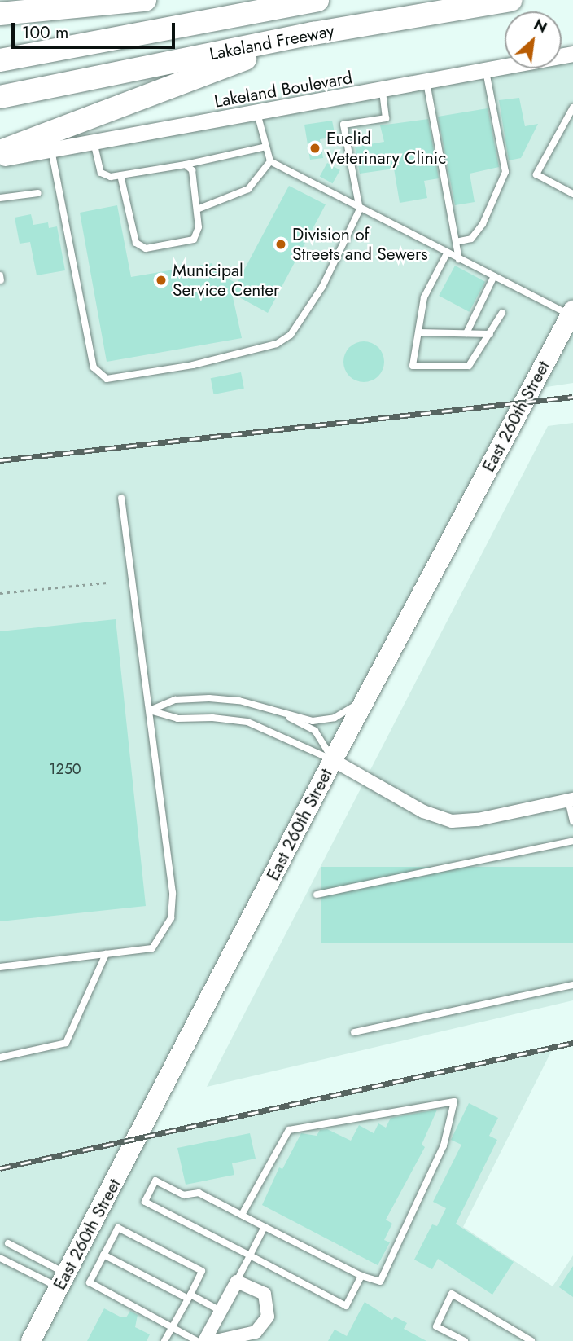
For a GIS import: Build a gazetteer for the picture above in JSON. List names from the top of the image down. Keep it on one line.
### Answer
{"streets":{"highway":["Lakeland Freeway"],"main road":["East 260th Street"],"street":["Lakeland Boulevard"]},"places":["Euclid Veterinary Clinic","Division of Streets and Sewers","Municipal Service Center"],"house_numbers":["1250"],"scale_bar":"100 m","north":"top right"}
